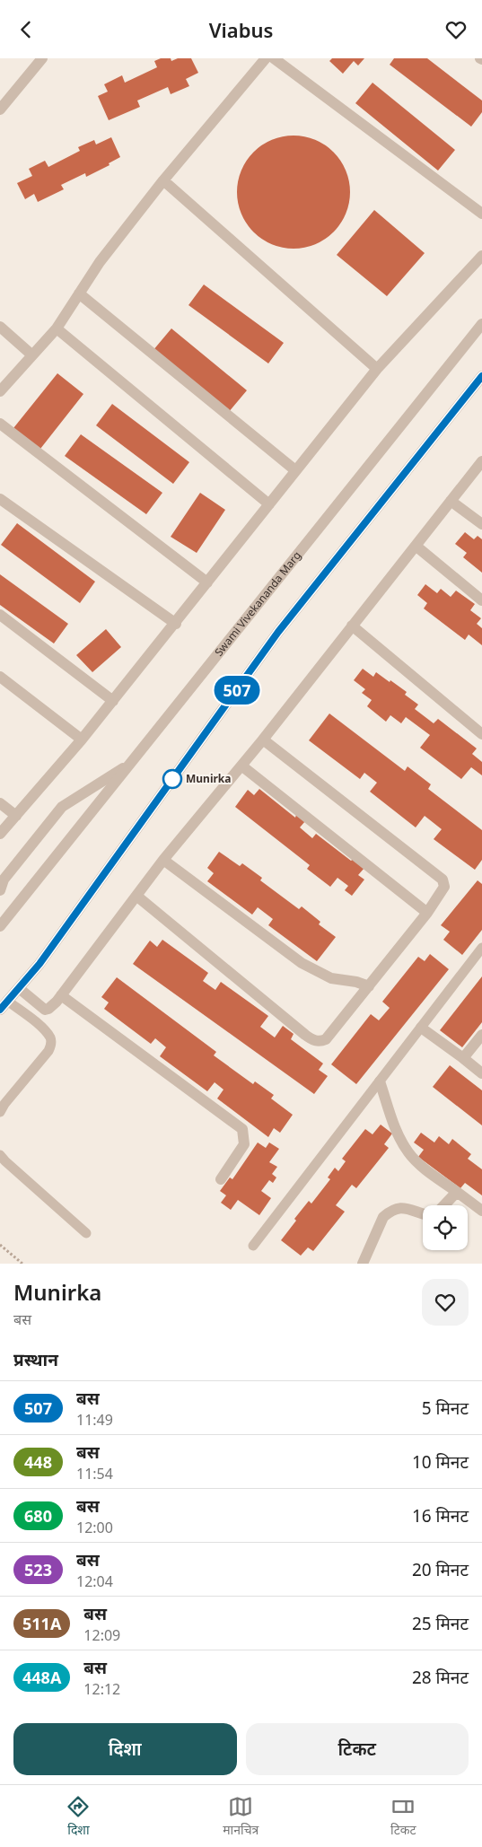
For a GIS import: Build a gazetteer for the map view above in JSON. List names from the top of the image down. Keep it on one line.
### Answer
{"streets":{"street":["Swami Vivekananda Marg"]},"places":["Munirka"],"lines":["bus line 507"],"page":{"header":"Viabus","on_map":"507","heading":[["Munirka","बस"],"प्रस्थान"],"list":[{"mark":"507","name":"बस","note":"11:49","value":"5 मिनट"},{"mark":"448","name":"बस","note":"11:54","value":"10 मिनट"},{"mark":"680","name":"बस","note":"12:00","value":"16 मिनट"},{"mark":"523","name":"बस","note":"12:04","value":"20 मिनट"},{"mark":"511A","name":"बस","note":"12:09","value":"25 मिनट"},{"mark":"448A","name":"बस","note":"12:12","value":"28 मिनट"}],"buttons":["दिशा","टिकट"],"tabs":["दिशा","मानचित्र","टिकट"]}}
